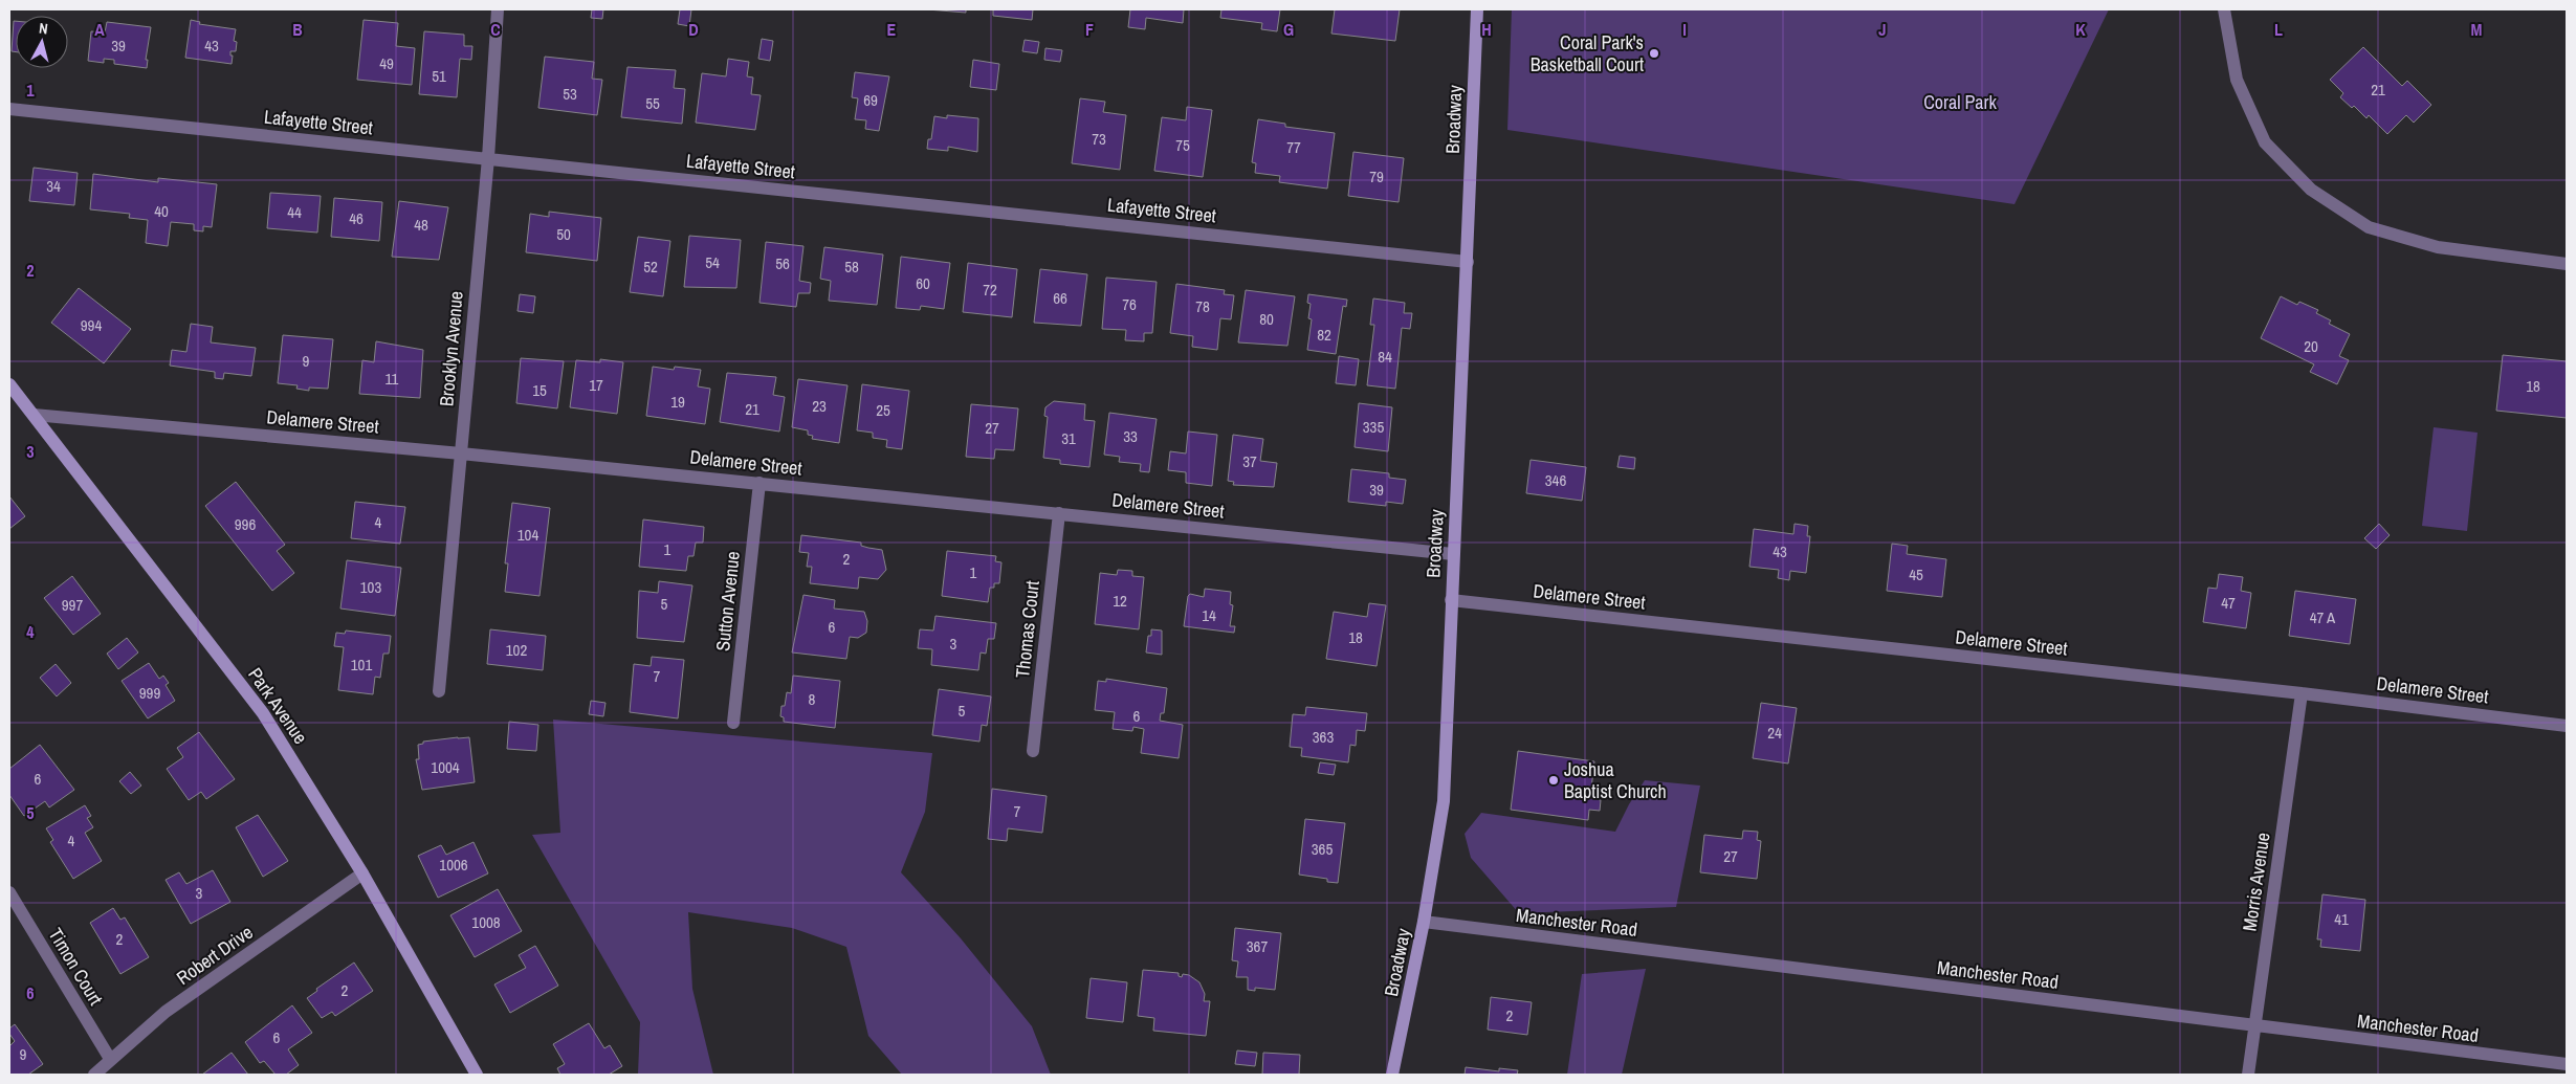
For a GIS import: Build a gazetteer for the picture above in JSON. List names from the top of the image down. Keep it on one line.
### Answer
{"streets":{"main road":["Broadway","Park Avenue"],"street":["Lafayette Street","Brooklyn Avenue","Delamere Street","Sutton Avenue","Thomas Court","Morris Avenue","Manchester Road","Robert Drive","Timon Court"]},"crossings":[["Broadway","Lafayette Street"],["Broadway","Delamere Street"],["Broadway","Manchester Road"],["Lafayette Street","Brooklyn Avenue"],["Brooklyn Avenue","Delamere Street"],["Delamere Street","Sutton Avenue"],["Delamere Street","Thomas Court"],["Delamere Street","Park Avenue"],["Delamere Street","Morris Avenue"],["Park Avenue","Robert Drive"],["Morris Avenue","Manchester Road"],["Robert Drive","Timon Court"]],"parks":["Coral Park"],"places":["Coral Park's Basketball Court","Joshua Baptist Church"],"house_numbers":["39","43","49","51","21","53","69","55","73","75","77","79","34","40","44","46","48","50","54","56","52","58","60","72","66","76","78","80","994","82","20","84","9","11","17","18","15","19","23","21","25","335","27","33","31","37","346","39","4","996","104","1","43","2","1","45","103","12","47","5","997","14","47 A","6","18","3","102","101","7","999","8","5","6","24","363","1004","6","7","4","365","27","1006","3","41","1008","2","367","2","2","6","9"],"north":"top","grid":{"columns":["A","B","C","D","E","F","G","H","I","J","K","L","M"],"rows":["1","2","3","4","5","6"]}}
